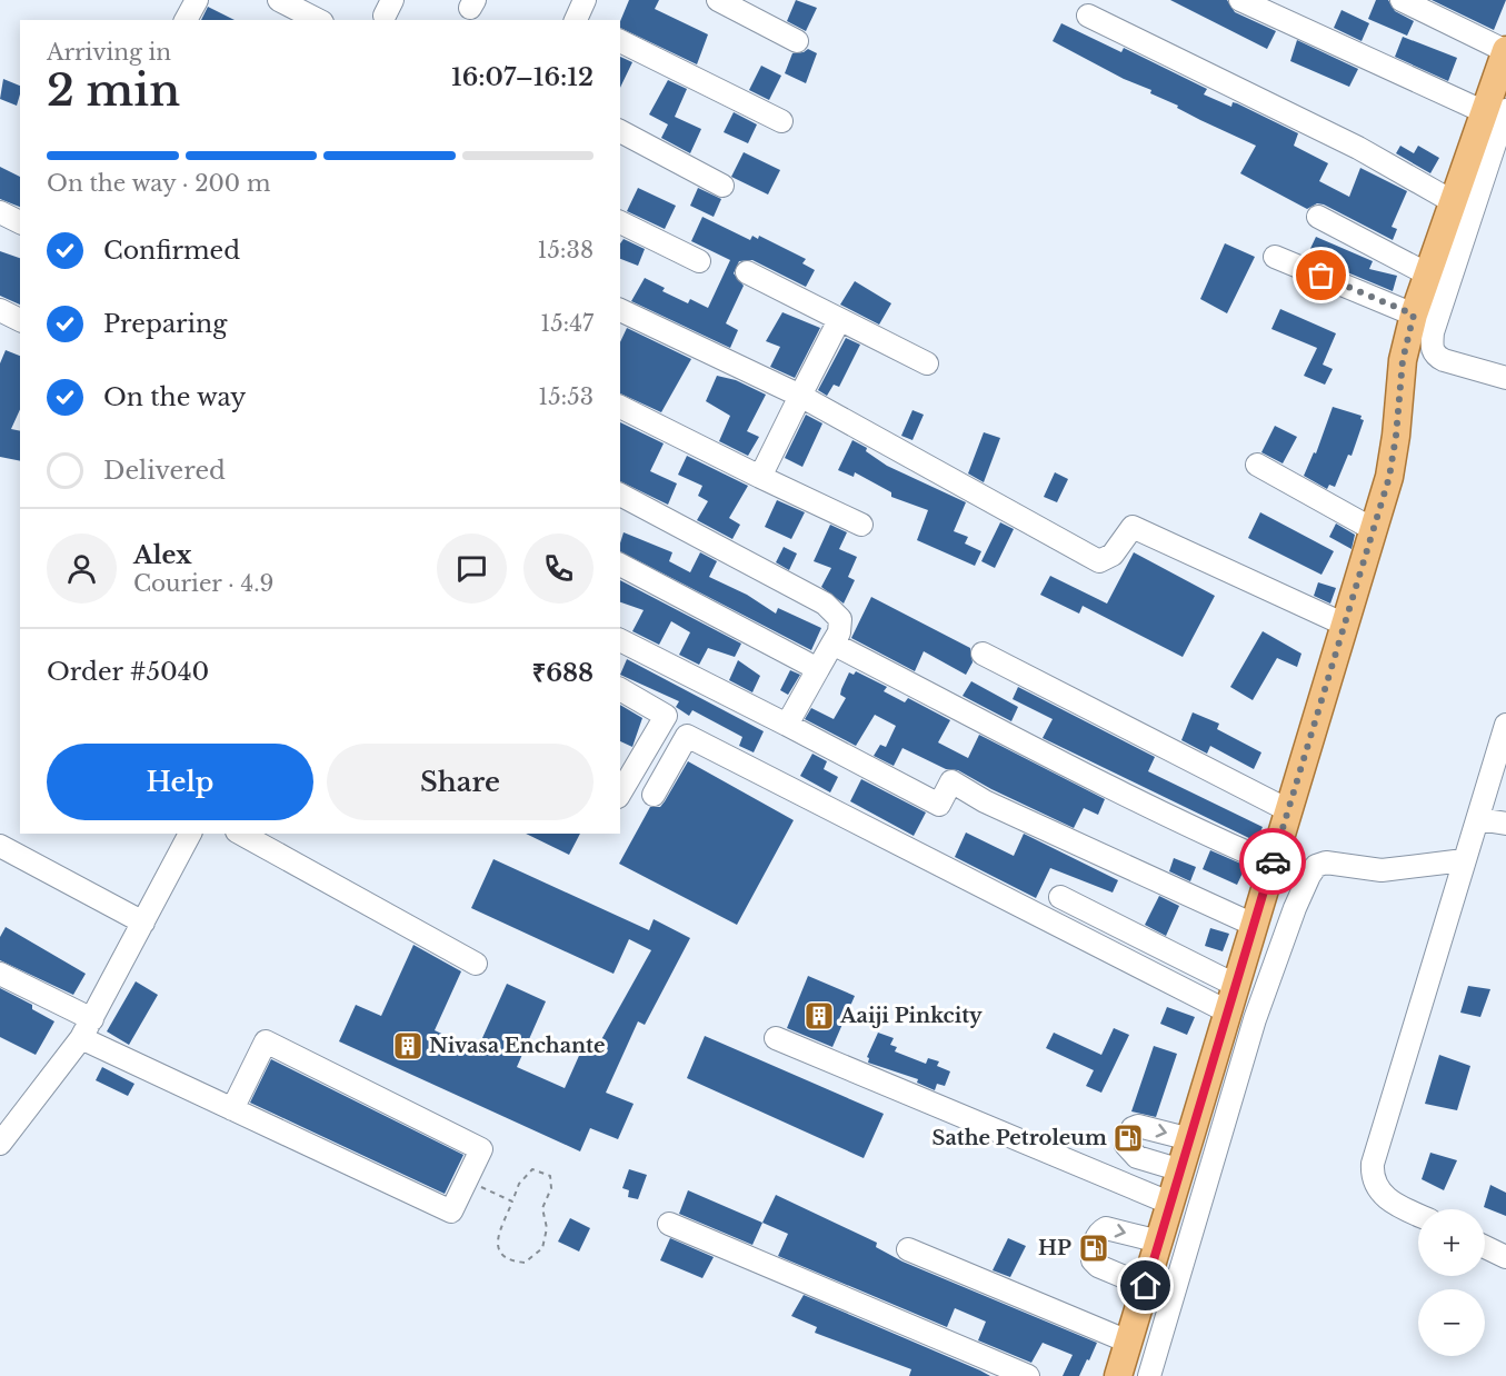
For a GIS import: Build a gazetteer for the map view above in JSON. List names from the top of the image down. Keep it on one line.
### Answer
{"places":{"building":["Aaiji Pinkcity","Nivasa Enchante"],"fuel station":["Sathe Petroleum","HP"]},"page":{"heading":["2 min","Arriving in","16:07–16:12"],"panel":["Alex","Courier · 4.9","Order #5040","₹688"],"bar":"On the way · 200 m","list":[["Confirmed","15:38"],["Preparing","15:47"],["On the way","15:53"],"Delivered"],"buttons":["Help","Share"],"map_buttons":["+","−"]}}
